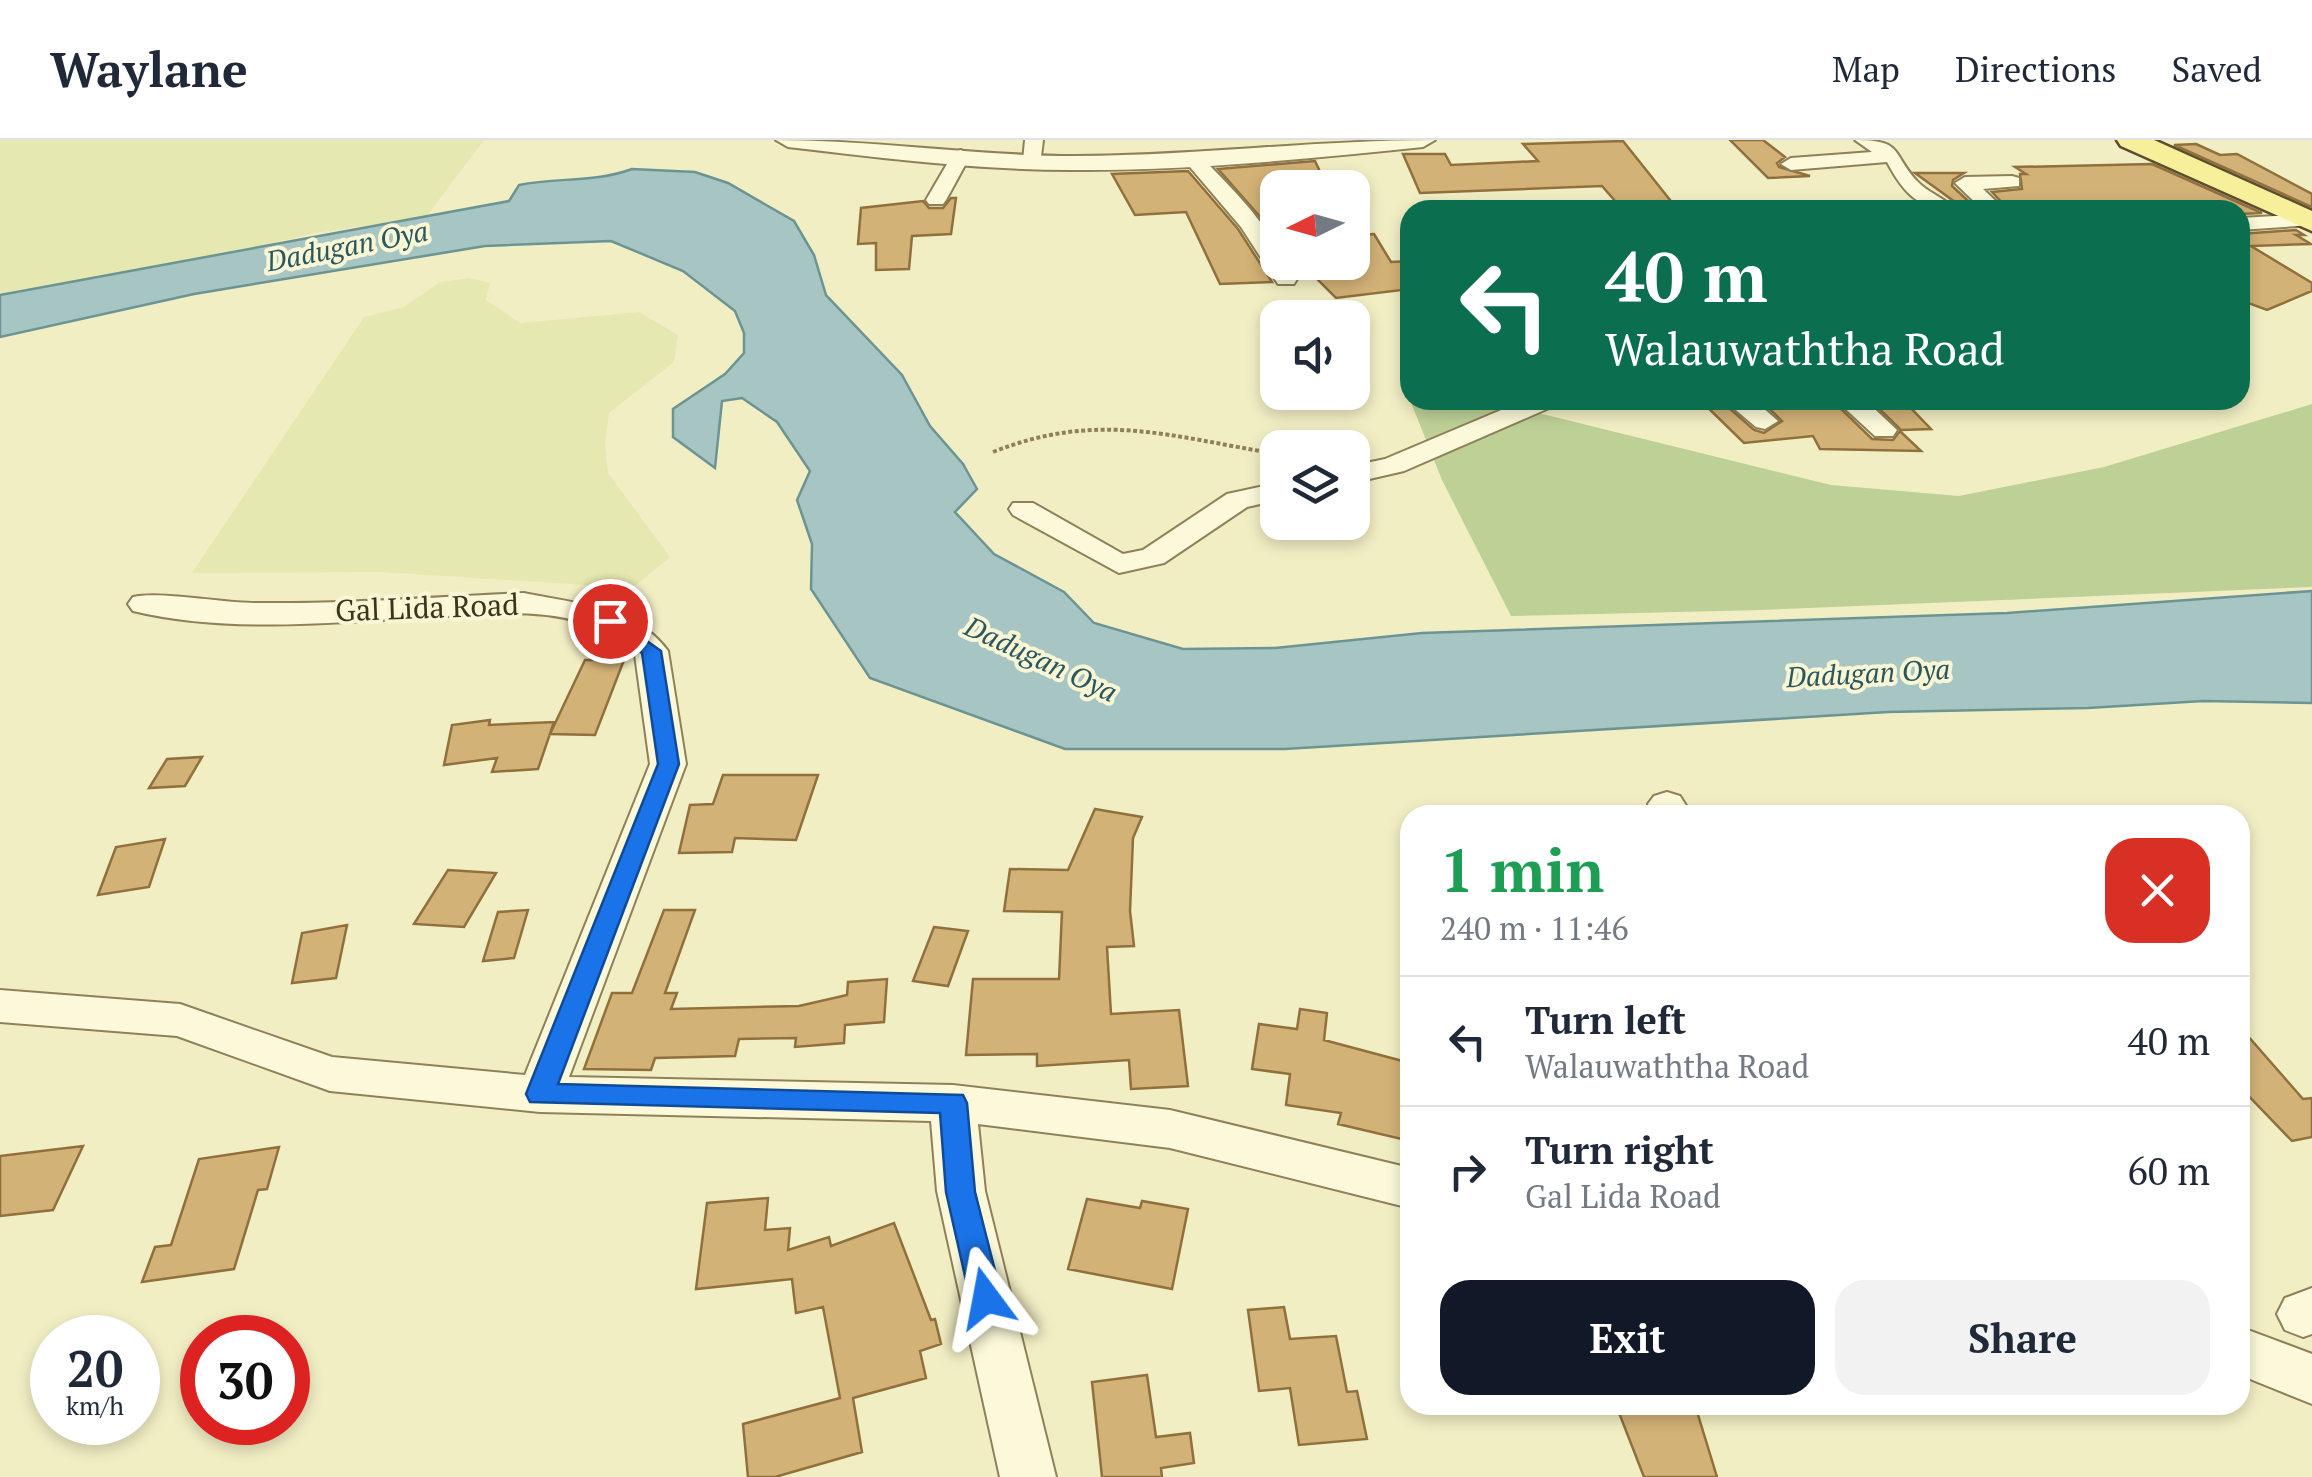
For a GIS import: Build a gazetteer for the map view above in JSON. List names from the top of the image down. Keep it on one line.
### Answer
{"streets":{"street":["Gal Lida Road"]},"water":["Dadugan Oya"],"north":"left","page":{"header":"Waylane","nav":["Map","Directions","Saved"],"turn":["40 m","Walauwaththa Road"],"heading":["1 min","240 m · 11:46"],"list":[{"name":"Turn left","note":"Walauwaththa Road","value":"40 m"},{"name":"Turn right","note":"Gal Lida Road","value":"60 m"}],"buttons":["Exit","Share"],"speed":"20 km/h","limit":"30"}}
